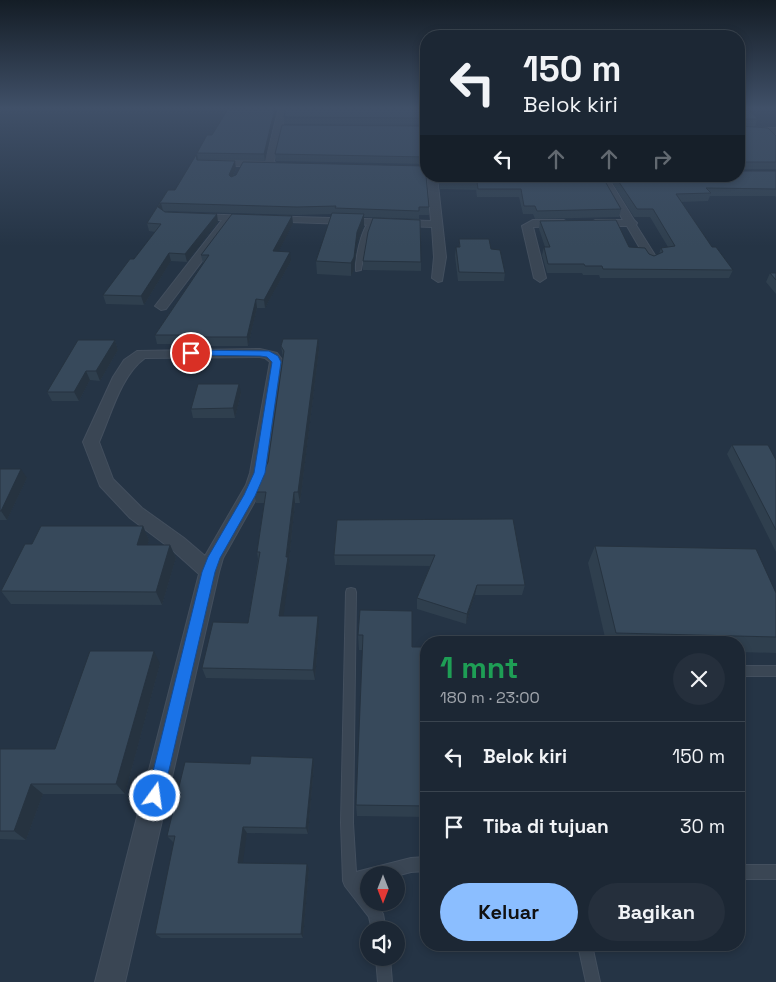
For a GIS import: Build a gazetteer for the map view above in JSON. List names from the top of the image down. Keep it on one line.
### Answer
{"north":"bottom","page":{"turn":["150 m","Belok kiri"],"heading":["1 mnt","180 m · 23:00"],"list":[{"name":"Belok kiri","value":"150 m"},{"name":"Tiba di tujuan","value":"30 m"}],"buttons":["Keluar","Bagikan"]}}
